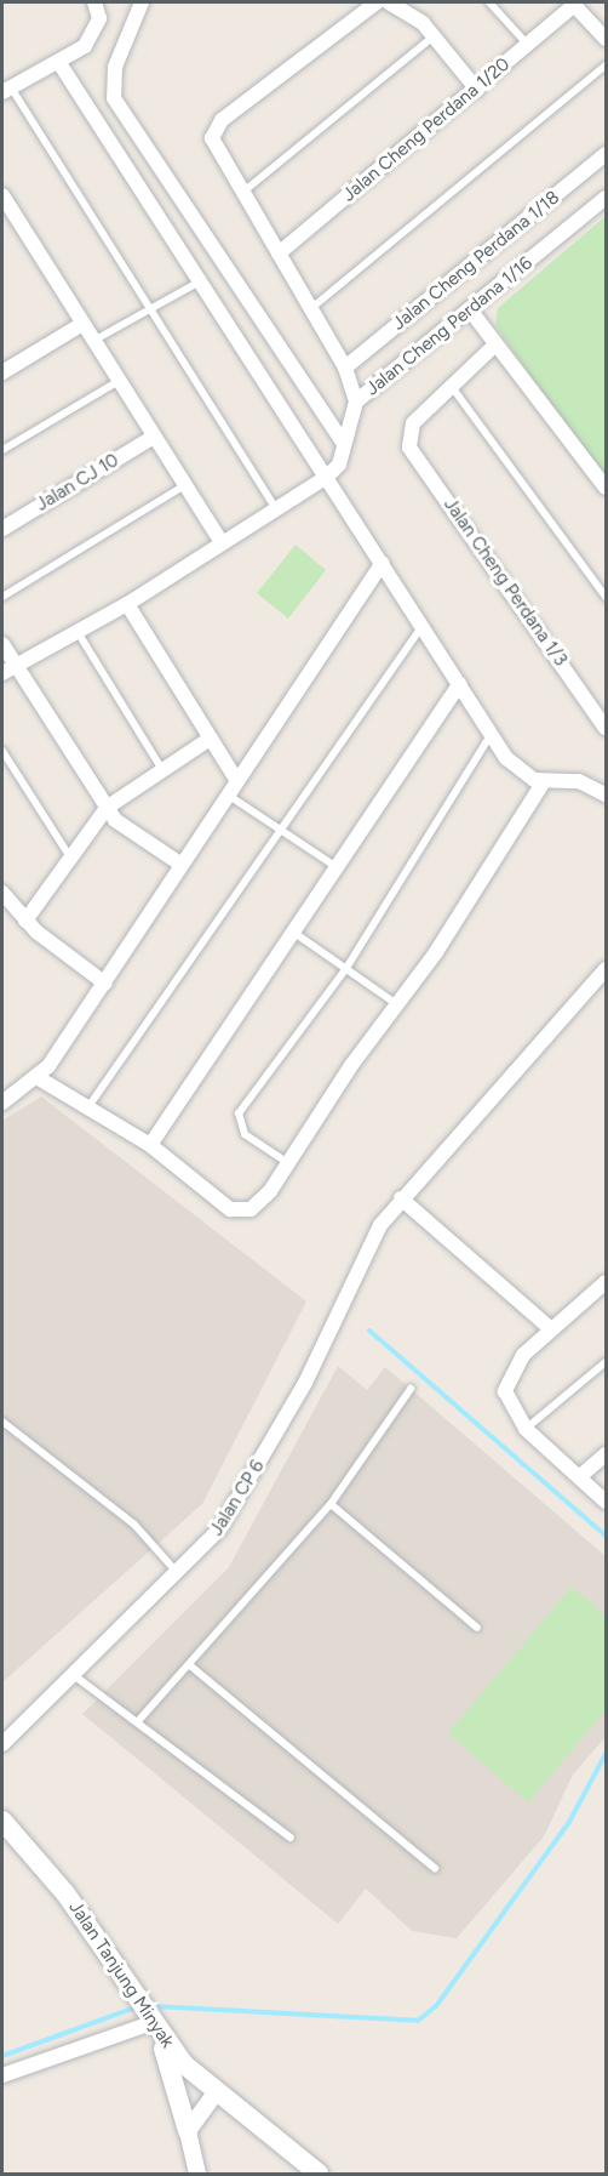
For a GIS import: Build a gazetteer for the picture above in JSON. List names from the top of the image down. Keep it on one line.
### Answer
{"streets":{"main road":["Jalan Tanjung Minyak"],"street":["Jalan Cheng Perdana 1/20","Jalan Cheng Perdana 1/18","Jalan Cheng Perdana 1/16","Jalan CJ 10","Jalan Cheng Perdana 1/3","Jalan CP 6"]}}
